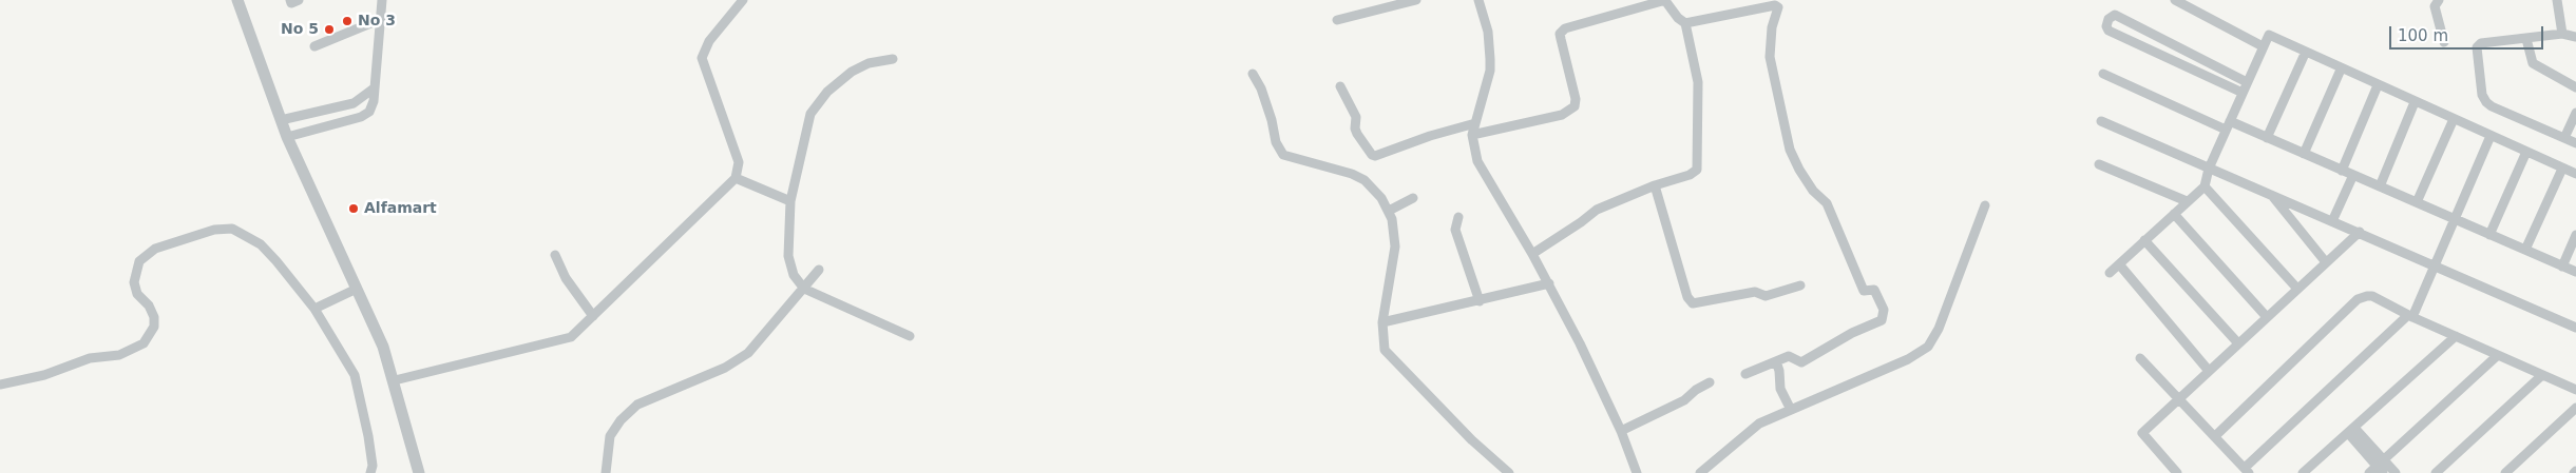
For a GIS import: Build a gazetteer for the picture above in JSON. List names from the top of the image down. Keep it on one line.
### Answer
{"places":["No 3","No 5","Alfamart"],"scale_bar":"100 m"}
